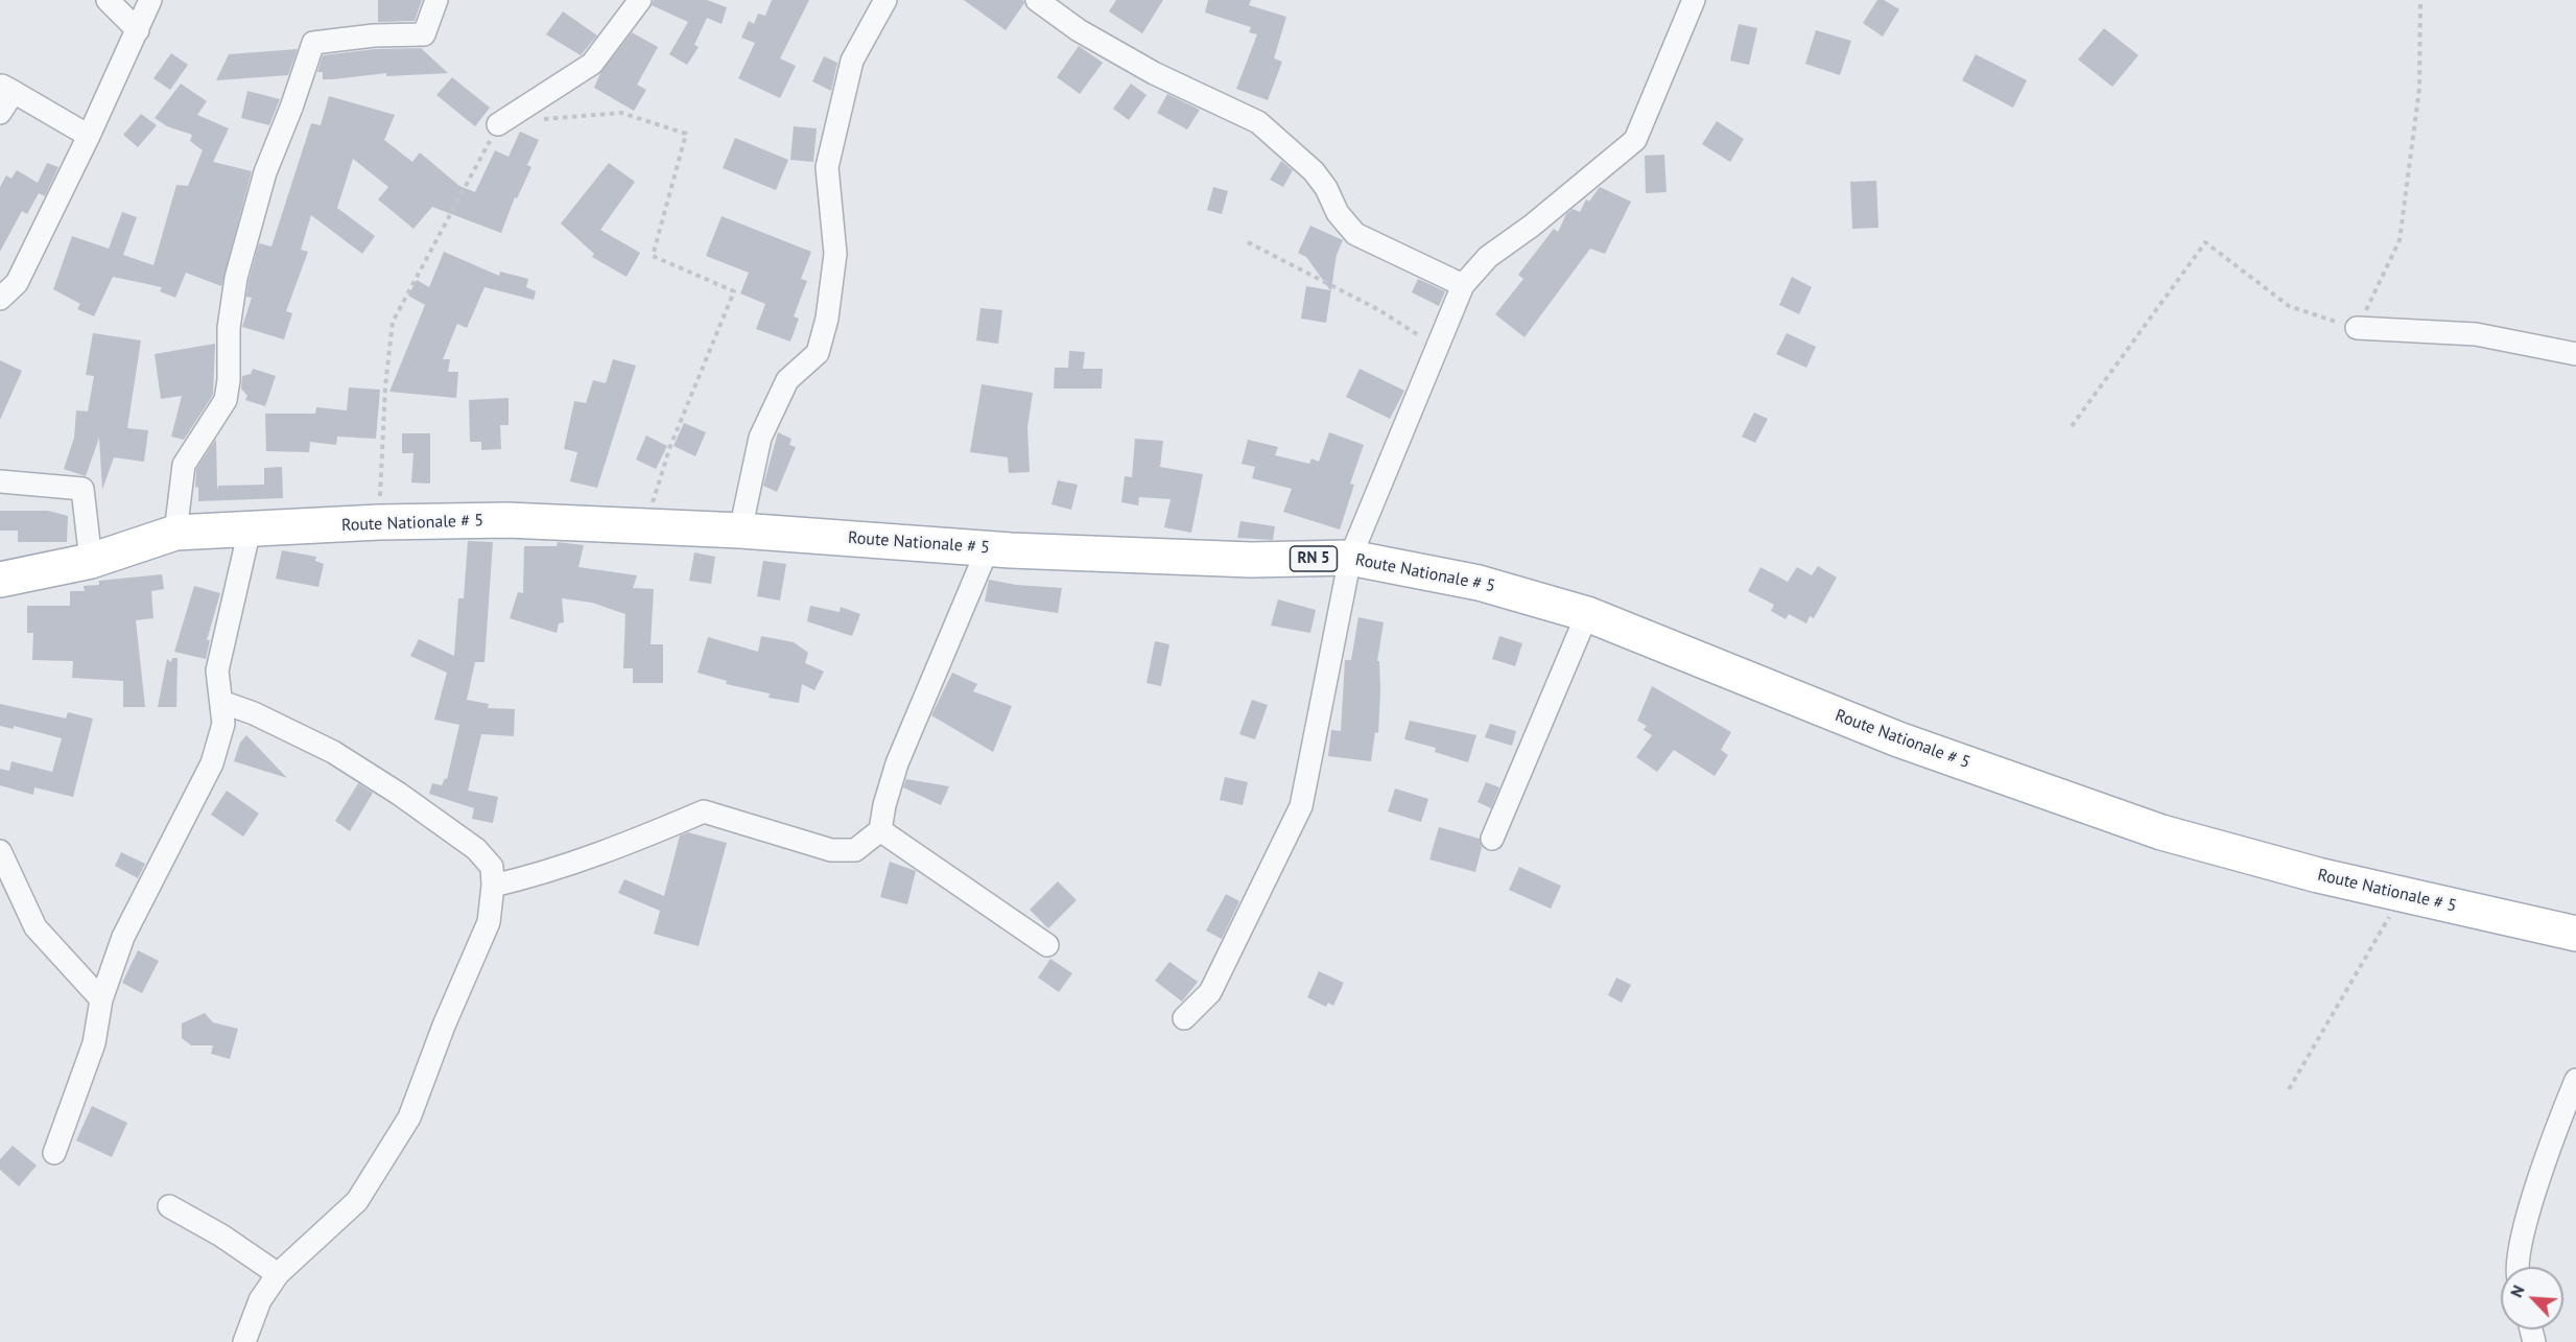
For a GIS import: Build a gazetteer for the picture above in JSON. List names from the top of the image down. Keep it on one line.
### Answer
{"streets":{"main road":["Route Nationale # 5","RN 5"]},"north":"top left"}
